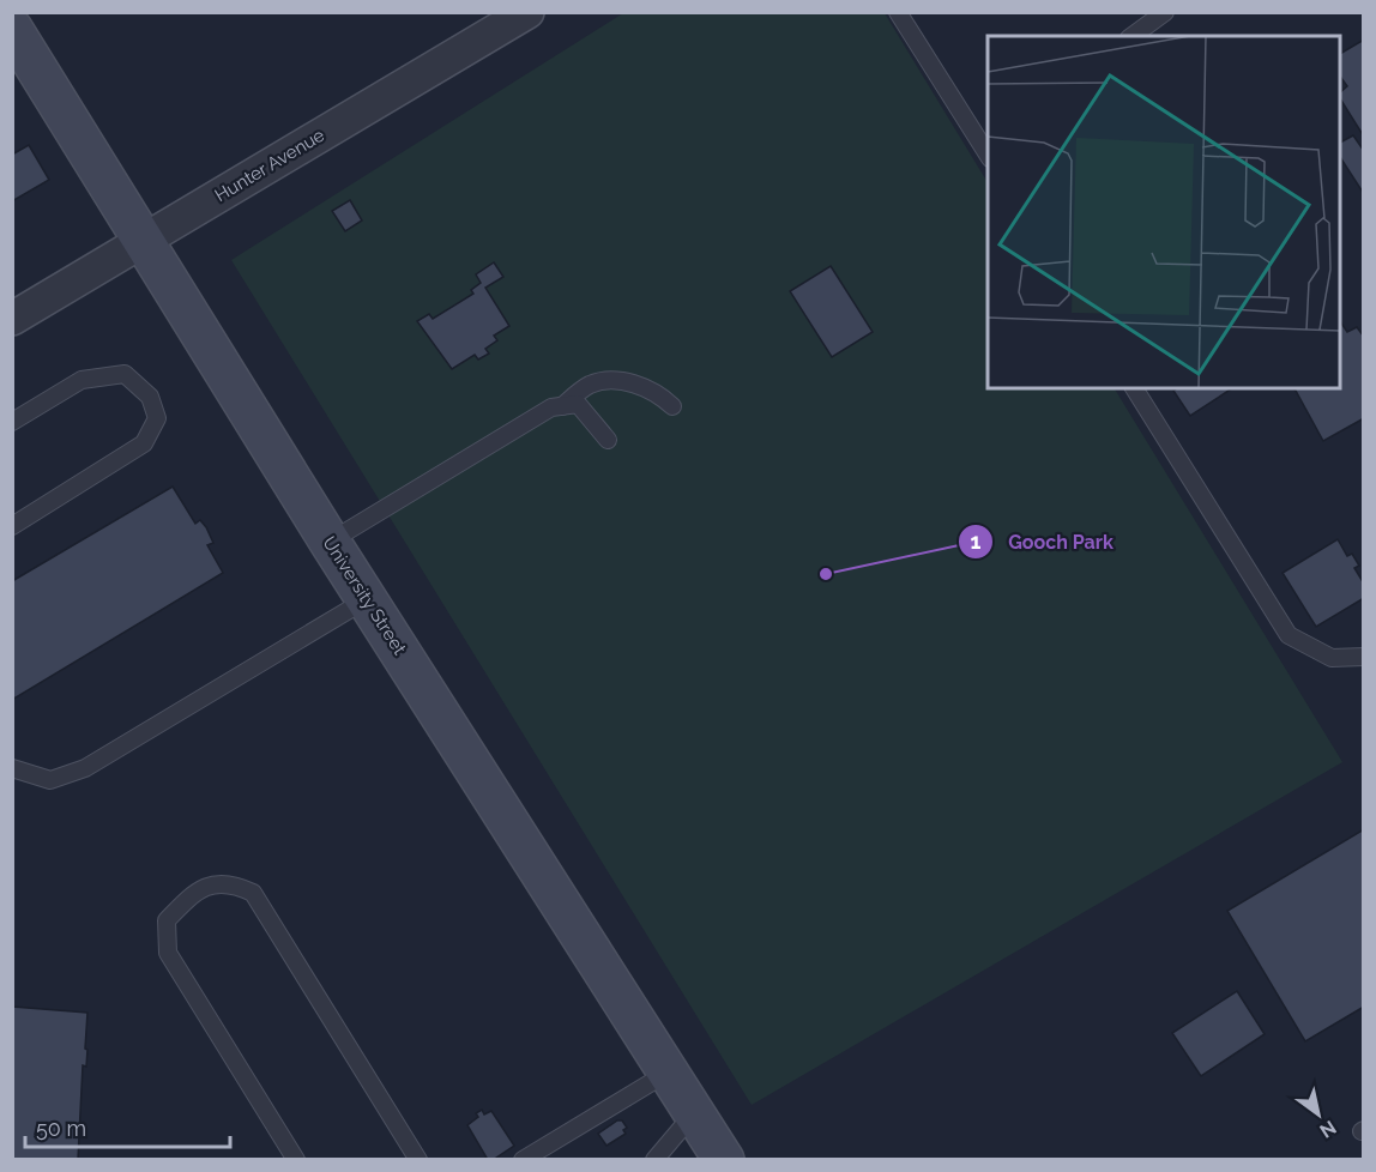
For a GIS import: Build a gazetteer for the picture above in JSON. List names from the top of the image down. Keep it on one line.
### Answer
{"streets":{"street":["Hunter Avenue","University Street"]},"crossings":[["Hunter Avenue","University Street"]],"places":["Gooch Park"],"scale_bar":"50 m","north":"bottom right"}
